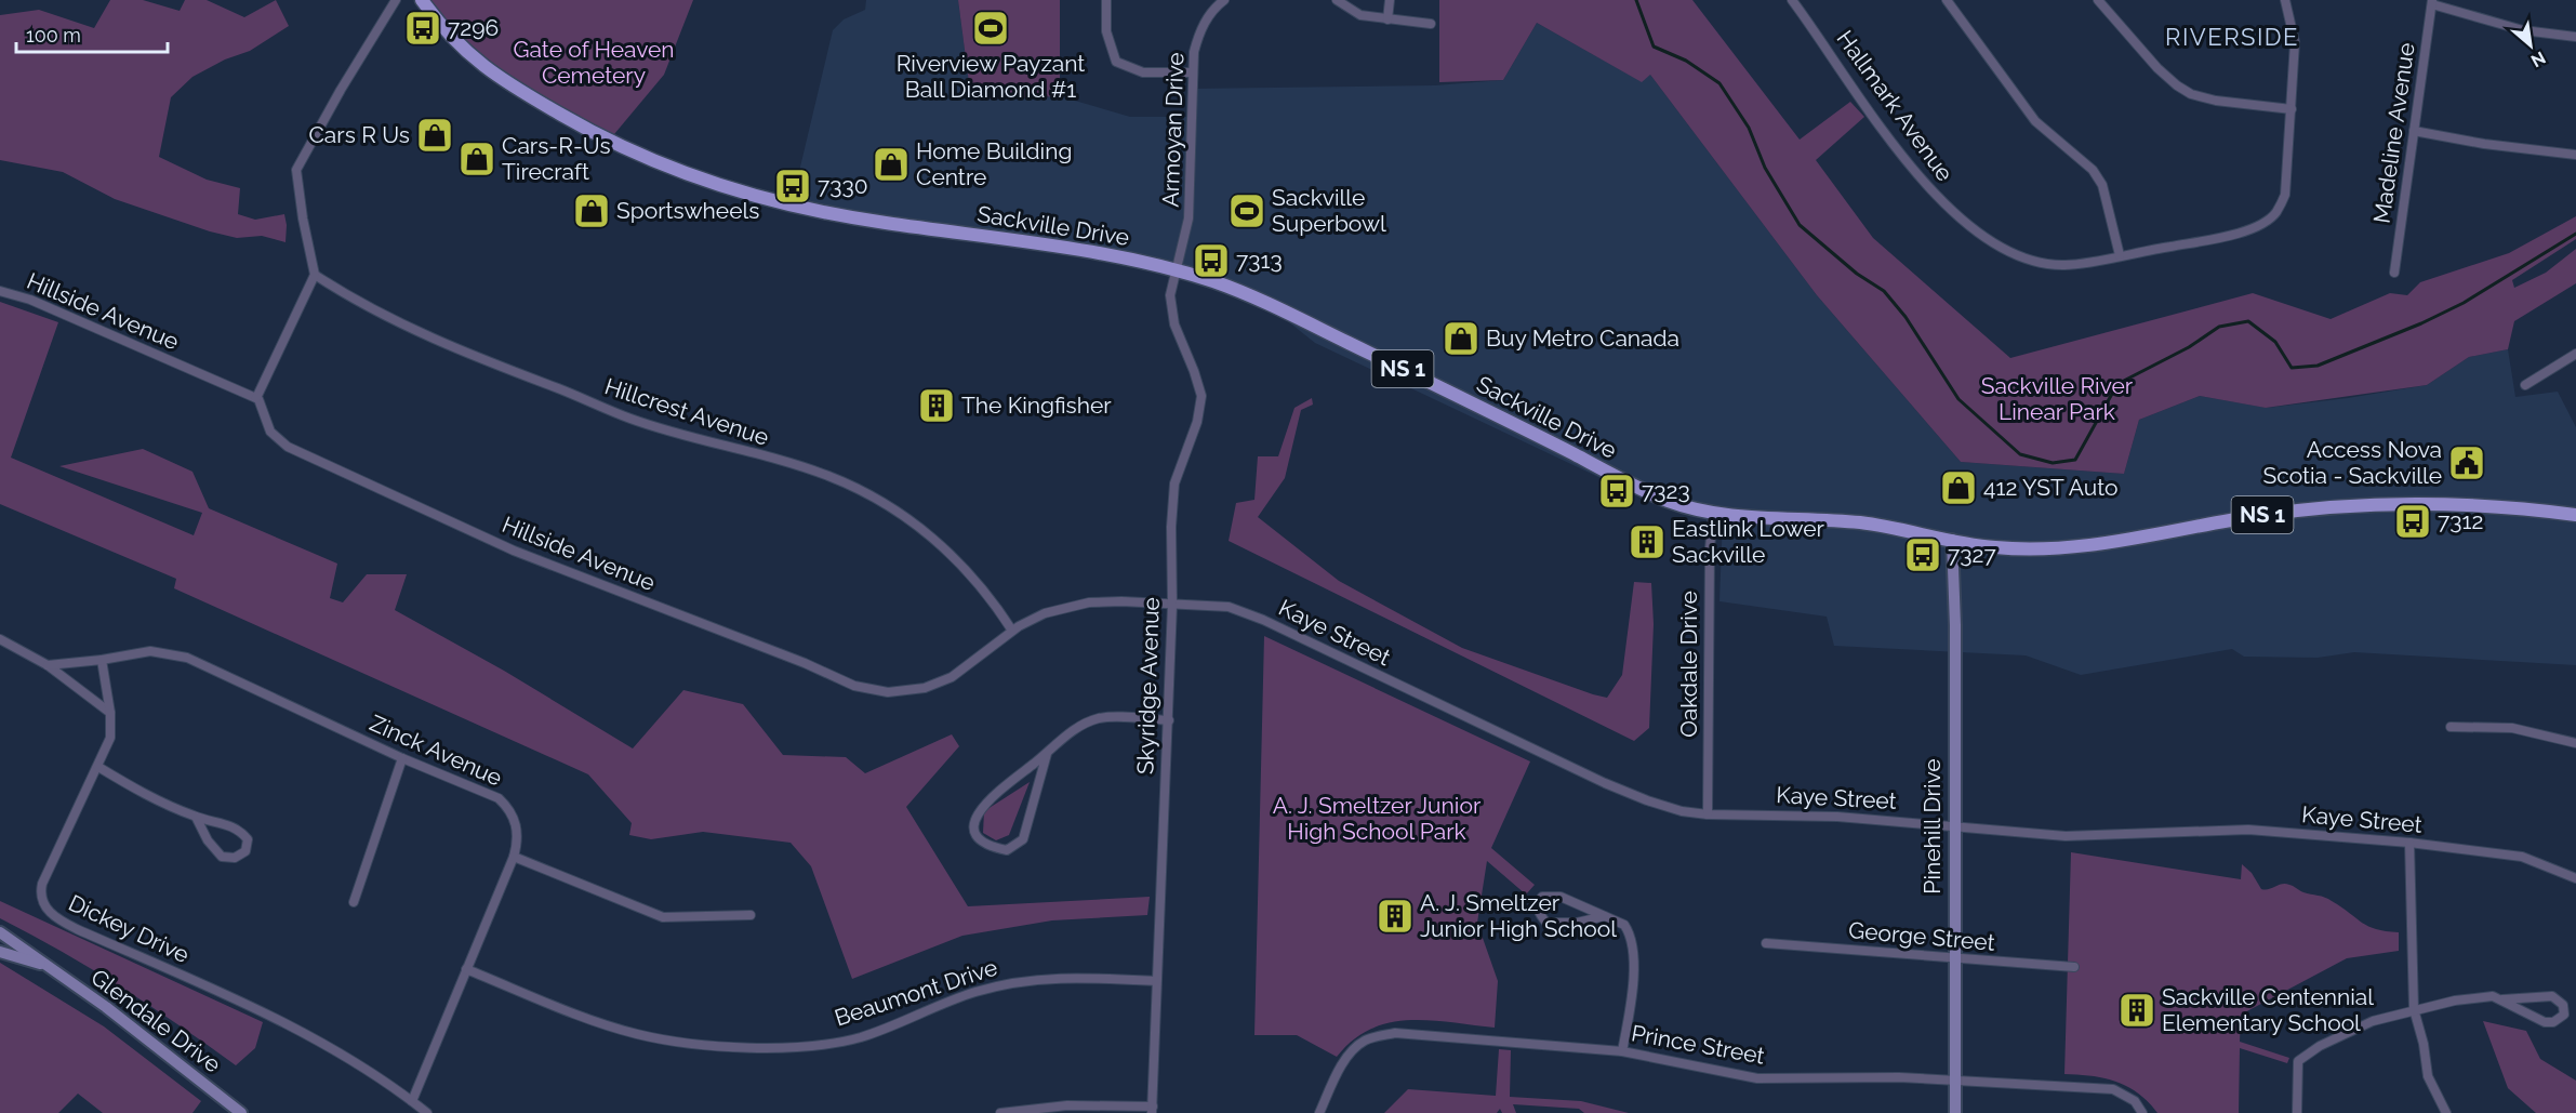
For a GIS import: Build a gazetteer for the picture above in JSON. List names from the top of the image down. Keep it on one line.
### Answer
{"streets":{"main road":["Sackville Drive","NS 1"],"street":["Hallmark Avenue","Armoyan Drive","Madeline Avenue","Hillside Avenue","Hillcrest Avenue","Kaye Street","Oakdale Drive","Skyridge Avenue","Zinck Avenue","Pinehill Drive","Dickey Drive","George Street","Beaumont Drive","Glendale Drive","Prince Street"]},"crossings":[["Armoyan Drive","Sackville Drive"],["Armoyan Drive","Skyridge Avenue"],["Sackville Drive","Oakdale Drive"],["Sackville Drive","Skyridge Avenue"],["Sackville Drive","Pinehill Drive"],["Hillside Avenue","Hillcrest Avenue"],["Hillside Avenue","Kaye Street"],["Hillside Avenue","Skyridge Avenue"],["Kaye Street","Oakdale Drive"],["Kaye Street","Skyridge Avenue"],["Kaye Street","Pinehill Drive"],["Skyridge Avenue","Beaumont Drive"],["Zinck Avenue","Dickey Drive"],["Zinck Avenue","Beaumont Drive"],["Pinehill Drive","George Street"],["Pinehill Drive","Prince Street"]],"districts":["RIVERSIDE"],"parks":["Gate of Heaven Cemetery","Sackville River Linear Park","A. J. Smeltzer Junior High School Park"],"places":{"bus stop":["7296","7330","7313","7323","7312","7327"],"sports":["Riverview Payzant Ball Diamond #1","Sackville Superbowl"],"shop":["Cars R Us","Cars-R-Us Tirecraft","Home Building Centre","Sportswheels","Buy Metro Canada","412 YST Auto"],"building":["The Kingfisher","Eastlink Lower Sackville","A. J. Smeltzer Junior High School","Sackville Centennial Elementary School"],"public building":["Access Nova Scotia - Sackville"]},"scale_bar":"100 m","north":"bottom right"}
